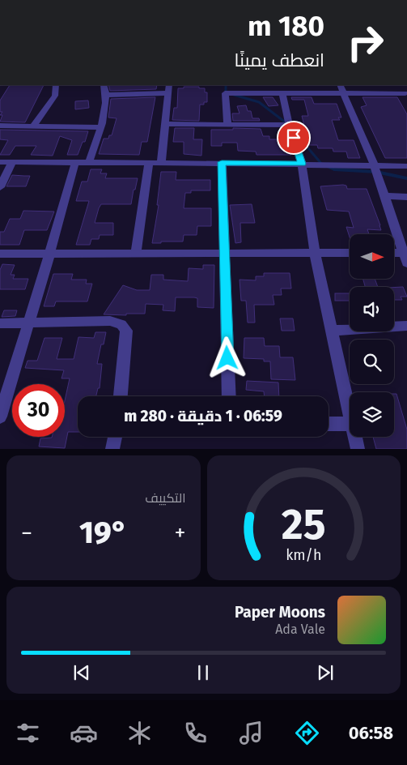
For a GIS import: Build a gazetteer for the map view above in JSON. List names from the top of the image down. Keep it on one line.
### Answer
{"north":"right","page":{"turn":["180 m","انعطف يمينًا"],"limit":"30","trip":"06:59 · 1 دقيقة · 280 m","tile":"التكييف","heat":["−","19°","+"],"song":["Paper Moons","Ada Vale"],"tabs":"06:58","gauge":["25","km/h"]}}
